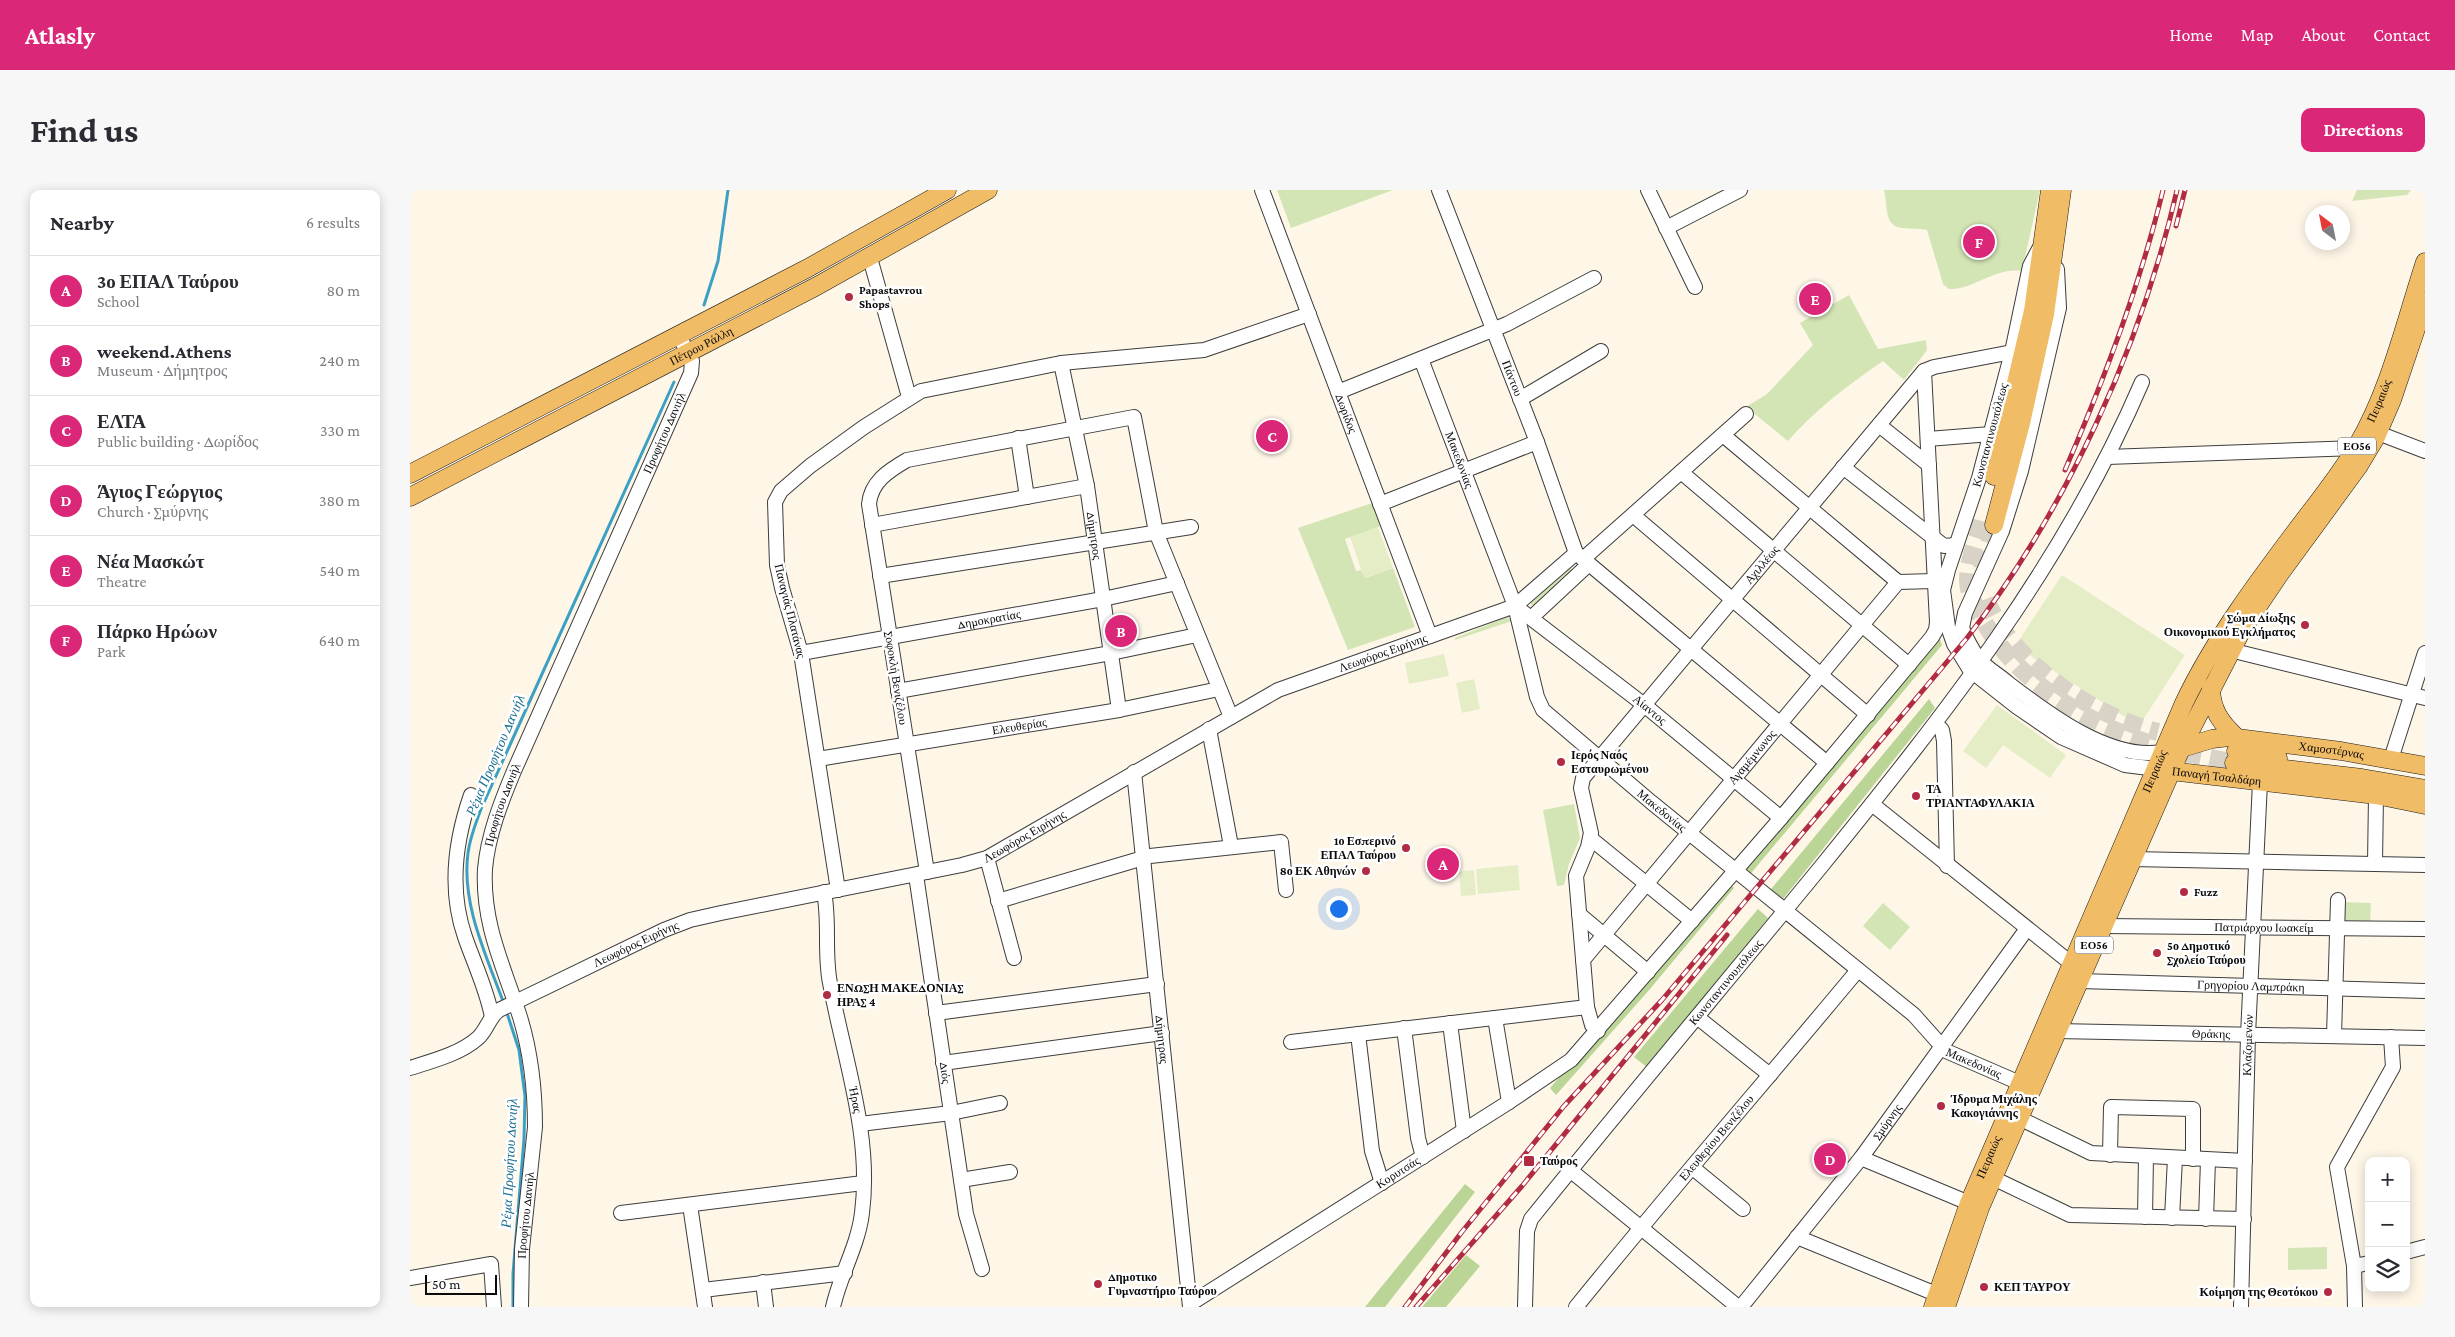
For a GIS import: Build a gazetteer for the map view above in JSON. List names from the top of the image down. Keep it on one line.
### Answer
{"streets":{"main road":["Πέτρου Ράλλη","Πειραιώς","Κωνσταντινουπόλεως","ΕΟ56","Χαμοστέρνας","Παναγή Τσαλδάρη"],"street":["Πάντου","Δωρίδος","Προφήτου Δανιήλ","Μακεδονίας","Δήμητρος","Αχιλλέως","Παναγιάς Πλατάνας","Δημοκρατίας","Λεωφόρος Ειρήνης","Σοφοκλή Βενιζέλου","Αίαντος","Ελευθερίας","Αγαμέμνωνος","Πατριάρχου Ιωακείμ","Γρηγορίου Λαμπράκη","Θράκης","Δήμητρας","Κλαζομενών","Διός","Ήρας","Σμύρνης","Ελευθερίου Βενιζέλου","Κορυτσάς"]},"crossings":[["Πέτρου Ράλλη","Προφήτου Δανιήλ"],["Πειραιώς","Μακεδονίας"],["Πειραιώς","Παναγή Τσαλδάρη"],["Πειραιώς","Πατριάρχου Ιωακείμ"],["Πειραιώς","Γρηγορίου Λαμπράκη"],["Πειραιώς","Θράκης"],["Δωρίδος","Παναγιάς Πλατάνας"],["Δωρίδος","Λεωφόρος Ειρήνης"],["Προφήτου Δανιήλ","Λεωφόρος Ειρήνης"],["Κωνσταντινουπόλεως","Μακεδονίας"],["Κωνσταντινουπόλεως","Παναγή Τσαλδάρη"],["Μακεδονίας","Αχιλλέως"],["Μακεδονίας","Λεωφόρος Ειρήνης"],["Μακεδονίας","Αίαντος"],["Μακεδονίας","Αγαμέμνωνος"],["Μακεδονίας","Σμύρνης"],["Μακεδονίας","Ελευθερίου Βενιζέλου"],["Δήμητρος","Παναγιάς Πλατάνας"],["Δήμητρος","Δημοκρατίας"],["Δήμητρος","Ελευθερίας"],["Αχιλλέως","Αίαντος"],["Παναγιάς Πλατάνας","Δημοκρατίας"],["Παναγιάς Πλατάνας","Λεωφόρος Ειρήνης"],["Παναγιάς Πλατάνας","Ελευθερίας"],["Δημοκρατίας","Σοφοκλή Βενιζέλου"],["Λεωφόρος Ειρήνης","Σοφοκλή Βενιζέλου"],["Λεωφόρος Ειρήνης","Αίαντος"],["Λεωφόρος Ειρήνης","Δήμητρας"],["Λεωφόρος Ειρήνης","Διός"],["Λεωφόρος Ειρήνης","Ήρας"],["Σοφοκλή Βενιζέλου","Ελευθερίας"],["Σοφοκλή Βενιζέλου","Διός"],["Αίαντος","Αγαμέμνωνος"],["Παναγή Τσαλδάρη","Κλαζομενών"],["Πατριάρχου Ιωακείμ","Κλαζομενών"],["Γρηγορίου Λαμπράκη","Κλαζομενών"],["Θράκης","Κλαζομενών"],["Δήμητρας","Κορυτσάς"]],"water":["Ρέμα Προφήτου Δανιήλ"],"places":{"other":["Papastavrou Shops","Σώμα Δίωξης Οικονομικού Εγκλήματος","Ιερός Ναός Εσταυρωμένου","ΤΑ ΤΡΙΑΝΤΑΦΥΛΑΚΙΑ","1ο Εσπερινό ΕΠΑΛ Ταύρου","8ο ΕΚ Αθηνών","Fuzz","5ο Δημοτικό Σχολείο Ταύρου","ΕΝΩΣΗ ΜΑΚΕΔΟΝΙΑΣ ΗΡΑΣ 4","Ίδρυμα Μιχάλης Κακογιάννης","Δημοτικο Γυμναστήριο Ταύρου","ΚΕΠ ΤΑΥΡΟΥ","Κοίμηση της Θεοτόκου"],"transit":["Ταύρος"]},"scale_bar":"50 m","north":"top left","page":{"header":"Atlasly","nav":["Home","Map","About","Contact"],"buttons":"Directions","title":"Find us","heading":["Nearby","6 results"],"pins":["F","E","C","B","A","D"],"list":[{"mark":"A","name":"3ο ΕΠΑΛ Ταύρου","note":"School","value":"80 m"},{"mark":"B","name":"weekend.Athens","note":"Museum · Δήμητρος","value":"240 m"},{"mark":"C","name":"ΕΛΤΑ","note":"Public building · Δωρίδος","value":"330 m"},{"mark":"D","name":"Άγιος Γεώργιος","note":"Church · Σμύρνης","value":"380 m"},{"mark":"E","name":"Νέα Μασκώτ","note":"Theatre","value":"540 m"},{"mark":"F","name":"Πάρκο Ηρώων","note":"Park","value":"640 m"}],"map_buttons":["+","−"],"scale":"50 m"}}
